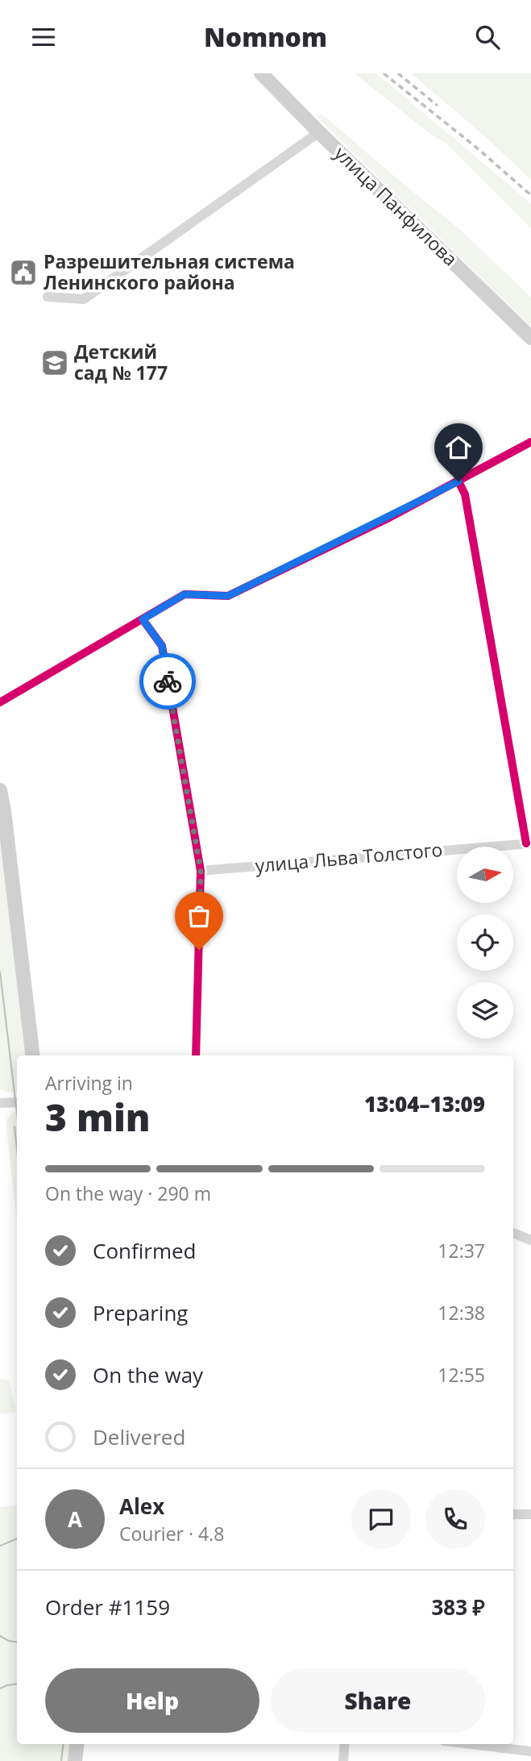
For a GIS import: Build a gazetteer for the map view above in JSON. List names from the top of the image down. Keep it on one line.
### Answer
{"streets":{"main road":["улица Панфилова"],"street":["улица Льва Толстого"]},"places":{"public building":["Разрешительная система Ленинского района"],"school or university":["Детский сад № 177"]},"north":"right","page":{"header":"Nomnom","heading":["3 min","Arriving in","13:04–13:09"],"panel":["Alex","Courier · 4.8","Order #1159","383 ₽"],"bar":"On the way · 290 m","list":[["Confirmed","12:37"],["Preparing","12:38"],["On the way","12:55"],"Delivered"],"round":"A","buttons":["Help","Share"]}}
